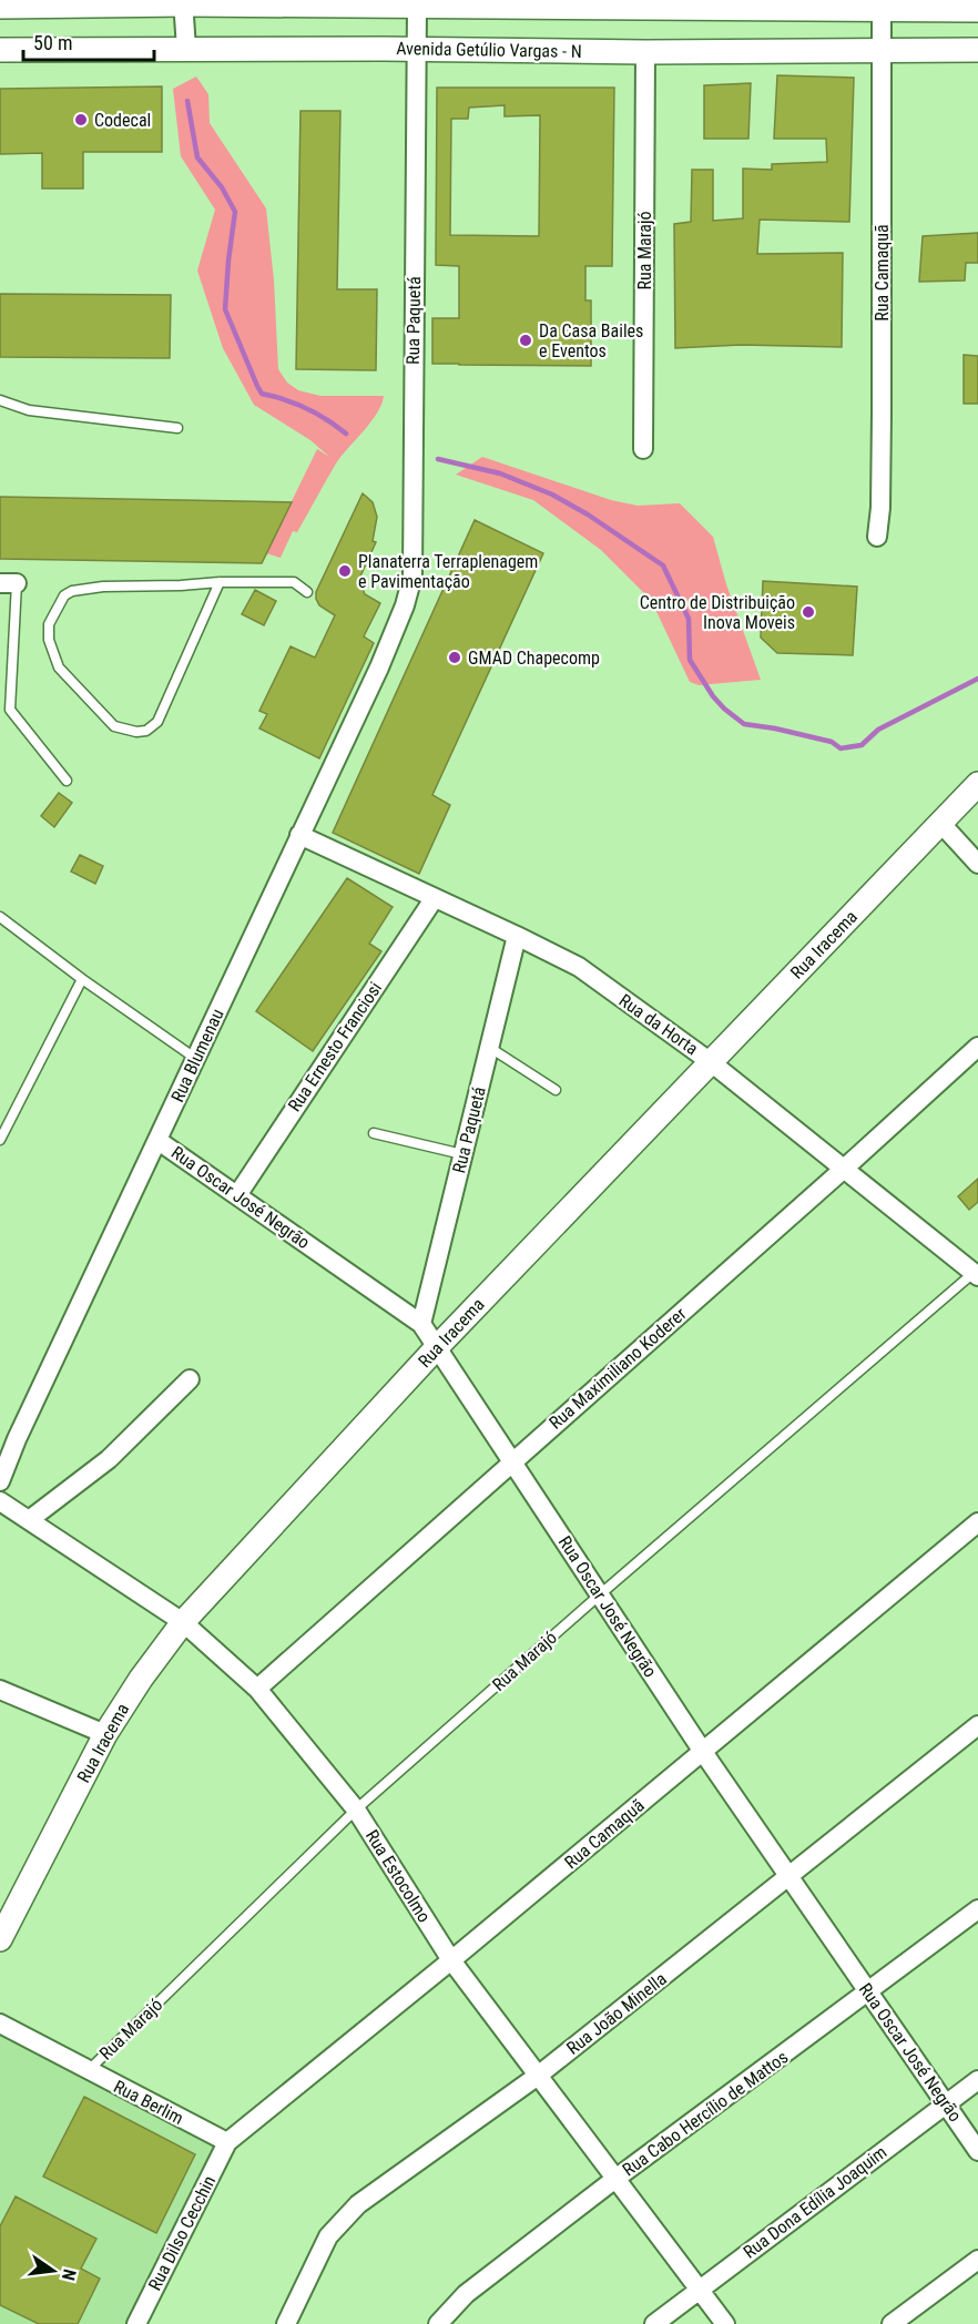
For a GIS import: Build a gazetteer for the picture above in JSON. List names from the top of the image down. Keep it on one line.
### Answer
{"streets":{"street":["Avenida Getúlio Vargas - N","Rua Marajó","Rua Camaquã","Rua Paquetá","Rua Iracema","Rua da Horta","Rua Ernesto Franciosi","Rua Blumenau","Rua Oscar José Negrão","Rua Maximiliano Koderer","Rua Estocolmo","Rua João Minella","Rua Berlim","Rua Cabo Hercílio de Mattos","Rua Dona Edília Joaquim","Rua Dilso Cecchin"]},"crossings":[["Avenida Getúlio Vargas - N","Rua Marajó"],["Avenida Getúlio Vargas - N","Rua Camaquã"],["Avenida Getúlio Vargas - N","Rua Paquetá"],["Rua Marajó","Rua da Horta"],["Rua Marajó","Rua Oscar José Negrão"],["Rua Marajó","Rua Estocolmo"],["Rua Marajó","Rua Berlim"],["Rua Camaquã","Rua Oscar José Negrão"],["Rua Camaquã","Rua Estocolmo"],["Rua Camaquã","Rua Berlim"],["Rua Camaquã","Rua Dilso Cecchin"],["Rua Paquetá","Rua da Horta"],["Rua Paquetá","Rua Blumenau"],["Rua Paquetá","Rua Oscar José Negrão"],["Rua Iracema","Rua da Horta"],["Rua Iracema","Rua Oscar José Negrão"],["Rua Iracema","Rua Estocolmo"],["Rua da Horta","Rua Ernesto Franciosi"],["Rua da Horta","Rua Blumenau"],["Rua da Horta","Rua Maximiliano Koderer"],["Rua Ernesto Franciosi","Rua Oscar José Negrão"],["Rua Blumenau","Rua Oscar José Negrão"],["Rua Oscar José Negrão","Rua Maximiliano Koderer"],["Rua Oscar José Negrão","Rua João Minella"],["Rua Oscar José Negrão","Rua Cabo Hercílio de Mattos"],["Rua Oscar José Negrão","Rua Dona Edília Joaquim"],["Rua Maximiliano Koderer","Rua Estocolmo"],["Rua Estocolmo","Rua João Minella"],["Rua Estocolmo","Rua Cabo Hercílio de Mattos"],["Rua Estocolmo","Rua Dona Edília Joaquim"],["Rua Berlim","Rua Dilso Cecchin"]],"places":["Codecal","Da Casa Bailes e Eventos","Planaterra Terraplenagem e Pavimentação","Centro de Distribuição Inova Moveis","GMAD Chapecomp"],"scale_bar":"50 m","north":"right"}
